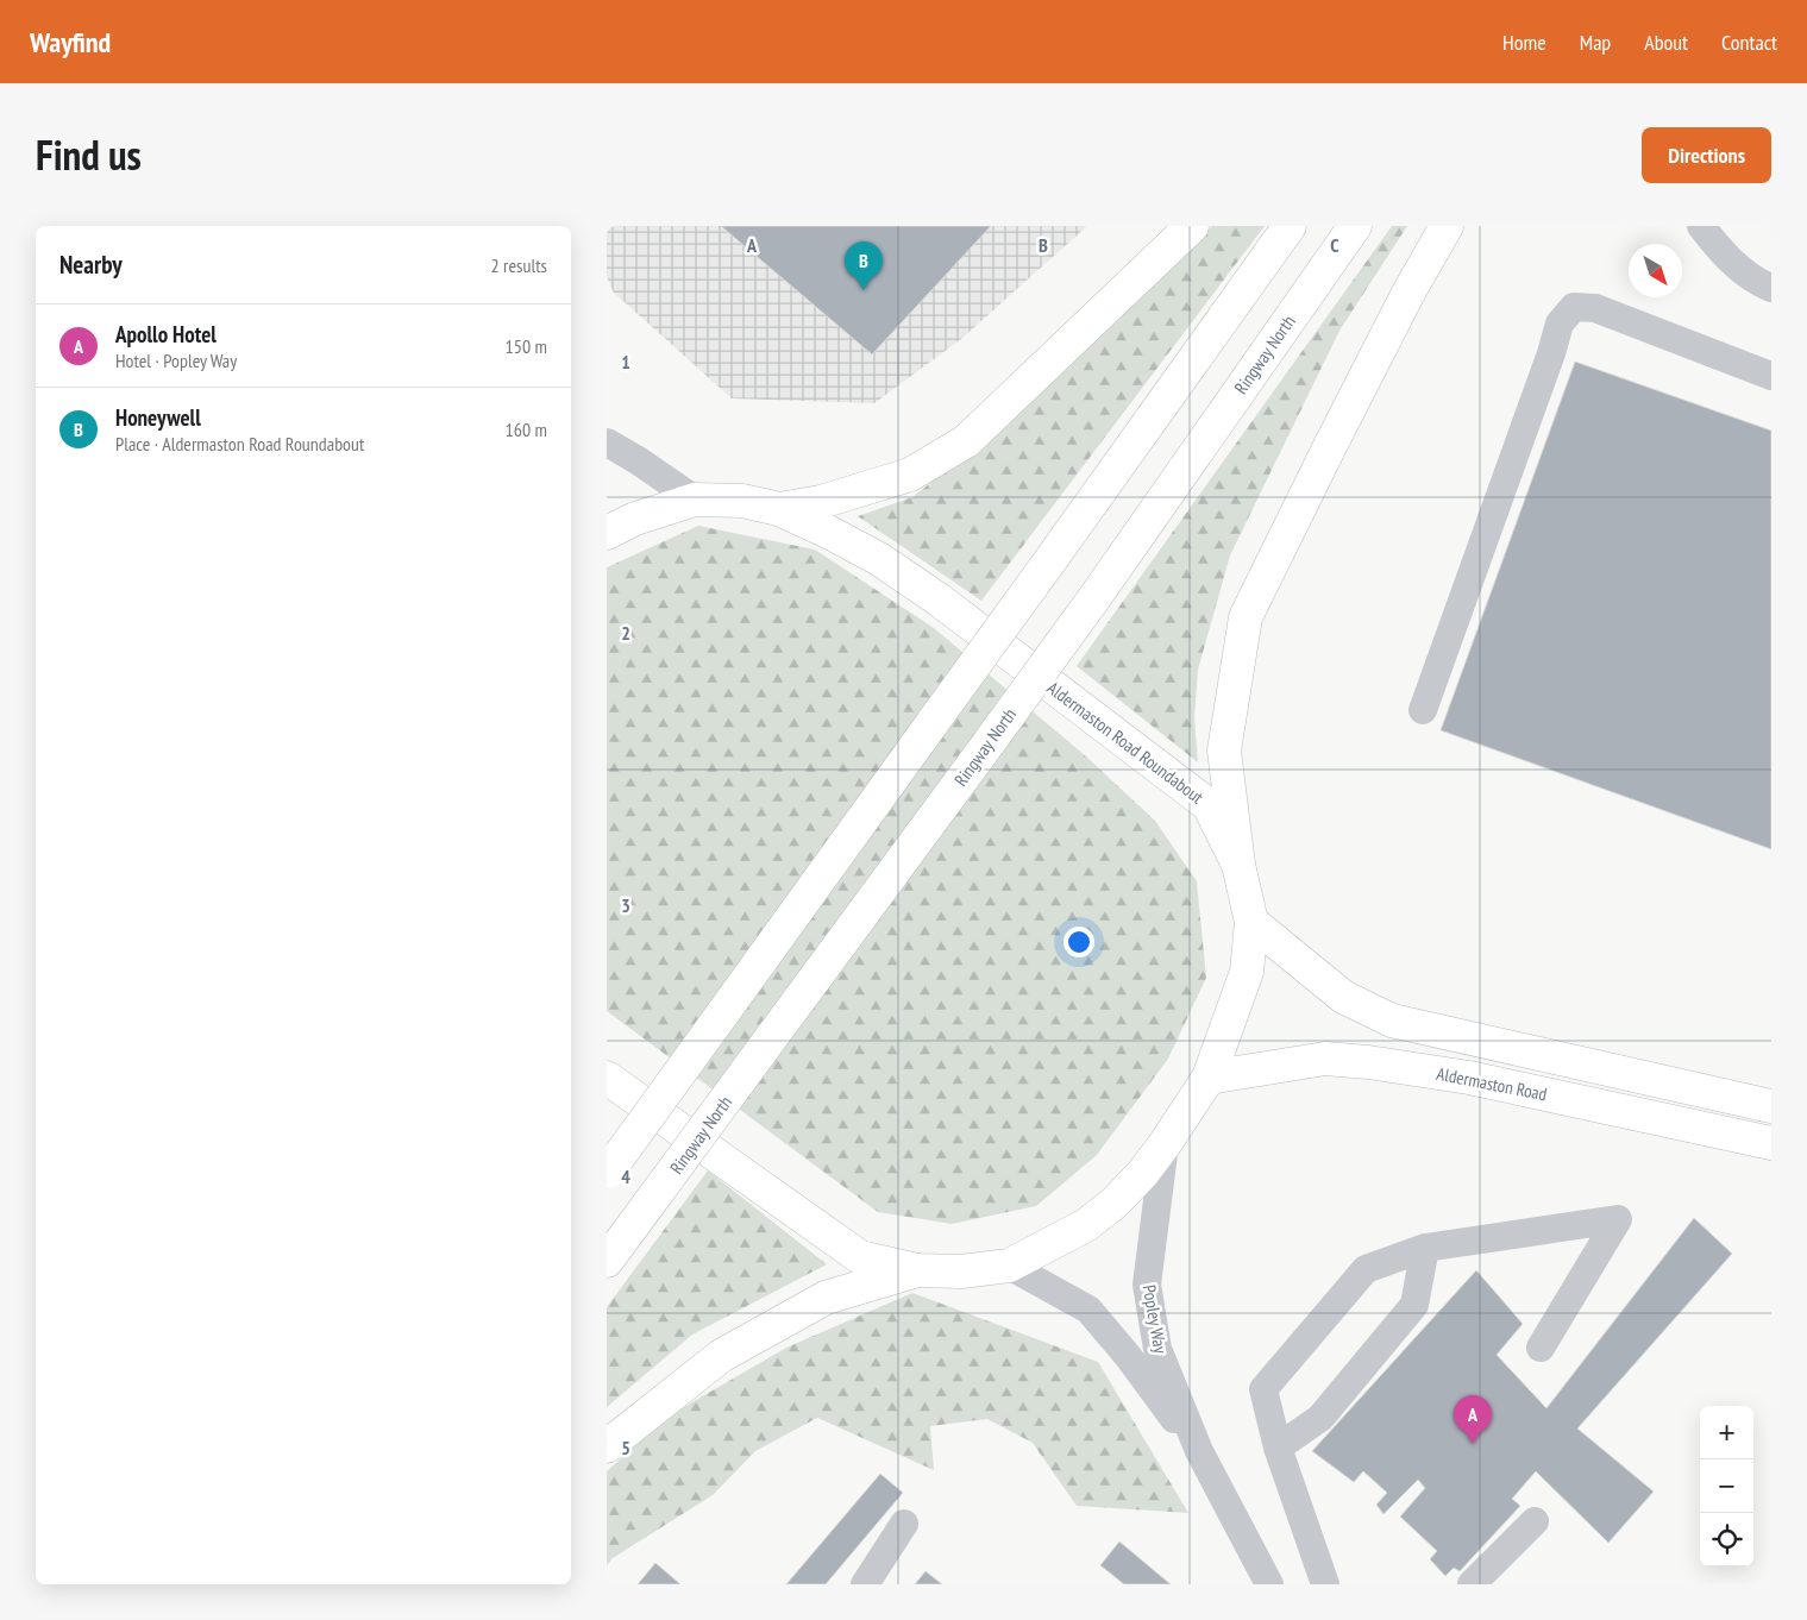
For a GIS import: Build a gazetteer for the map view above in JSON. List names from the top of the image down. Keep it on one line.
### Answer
{"streets":{"main road":["Ringway North","Aldermaston Road Roundabout","Aldermaston Road"],"street":["Popley Way"]},"crossings":[["Aldermaston Road Roundabout","Aldermaston Road"],["Aldermaston Road Roundabout","Popley Way"]],"north":"bottom right","page":{"header":"Wayfind","nav":["Home","Map","About","Contact"],"title":"Find us","buttons":"Directions","heading":["Nearby","2 results"],"pins":["B","A"],"list":[{"mark":"A","name":"Apollo Hotel","note":"Hotel · Popley Way","value":"150 m"},{"mark":"B","name":"Honeywell","note":"Place · Aldermaston Road Roundabout","value":"160 m"}],"map_buttons":["+","−"]},"grid":{"columns":["A","B","C"],"rows":["1","2","3","4","5"]}}
